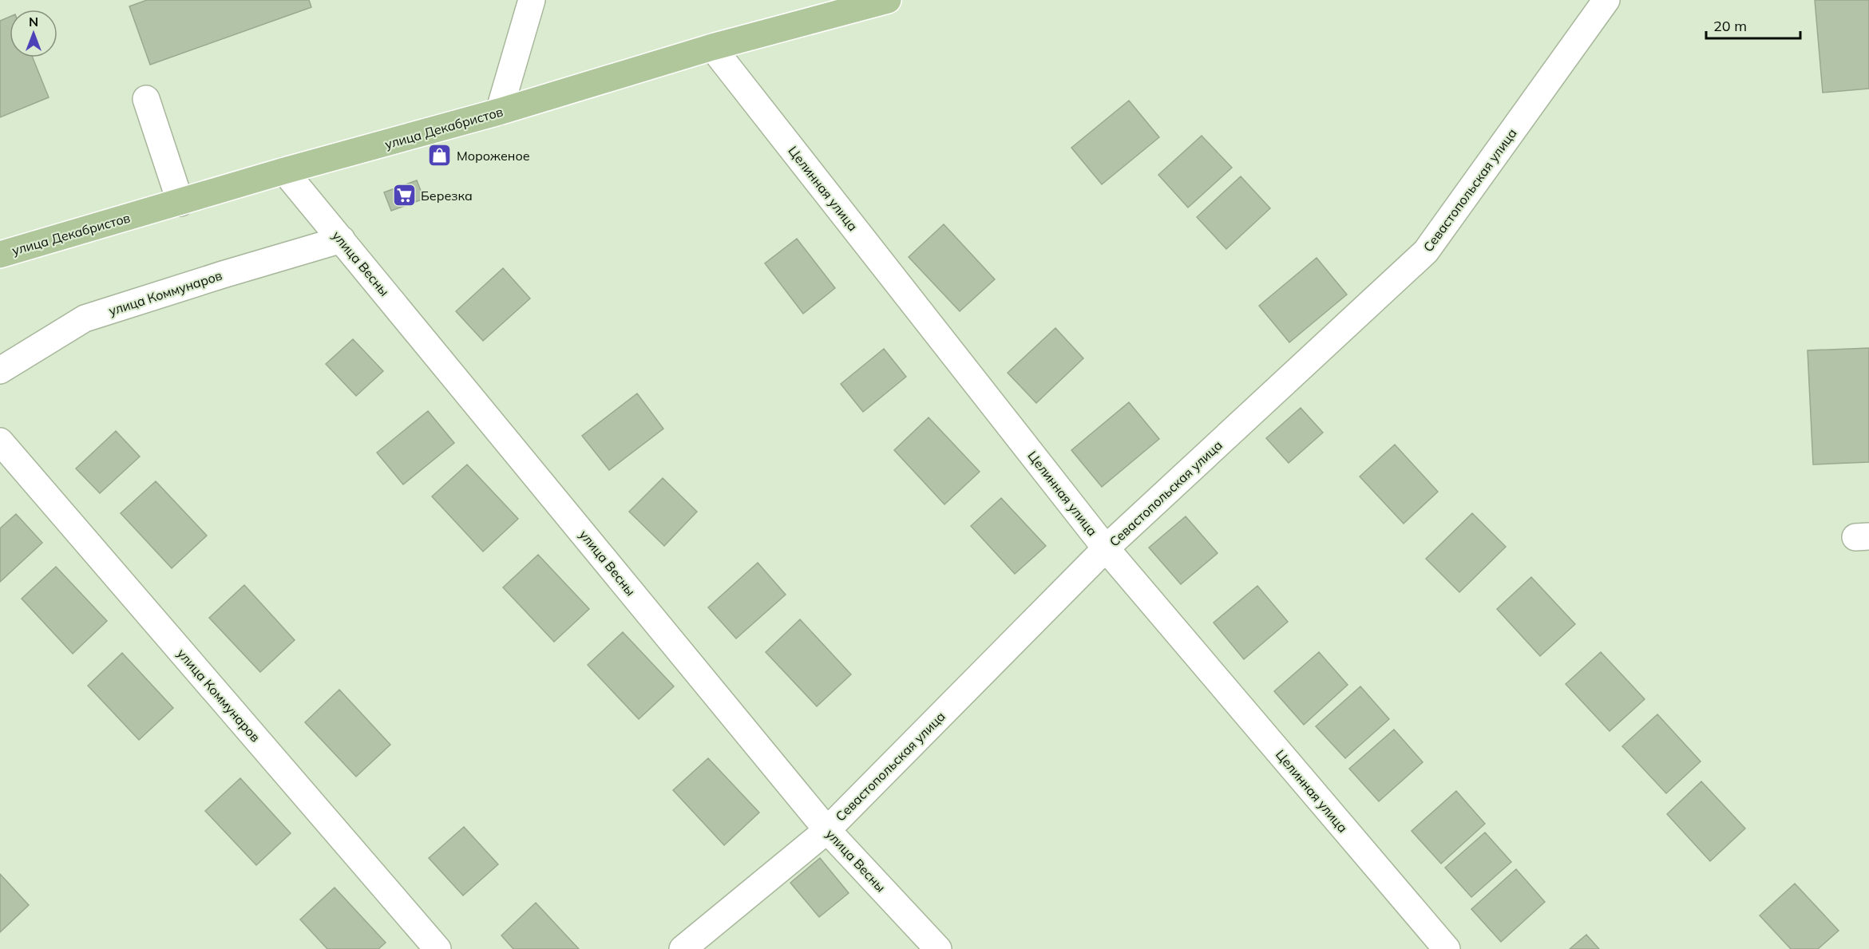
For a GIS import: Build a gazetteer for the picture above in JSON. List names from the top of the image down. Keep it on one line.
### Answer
{"streets":{"main road":["улица Декабристов"],"street":["Целинная улица","Севастопольская улица","улица Весны","улица Коммунаров"]},"crossings":[["улица Декабристов","Целинная улица"],["улица Декабристов","улица Весны"],["Целинная улица","Севастопольская улица"],["Севастопольская улица","улица Весны"],["улица Весны","улица Коммунаров"]],"places":{"shop":["Мороженое"],"supermarket":["Березка"]},"scale_bar":"20 m","north":"top"}
